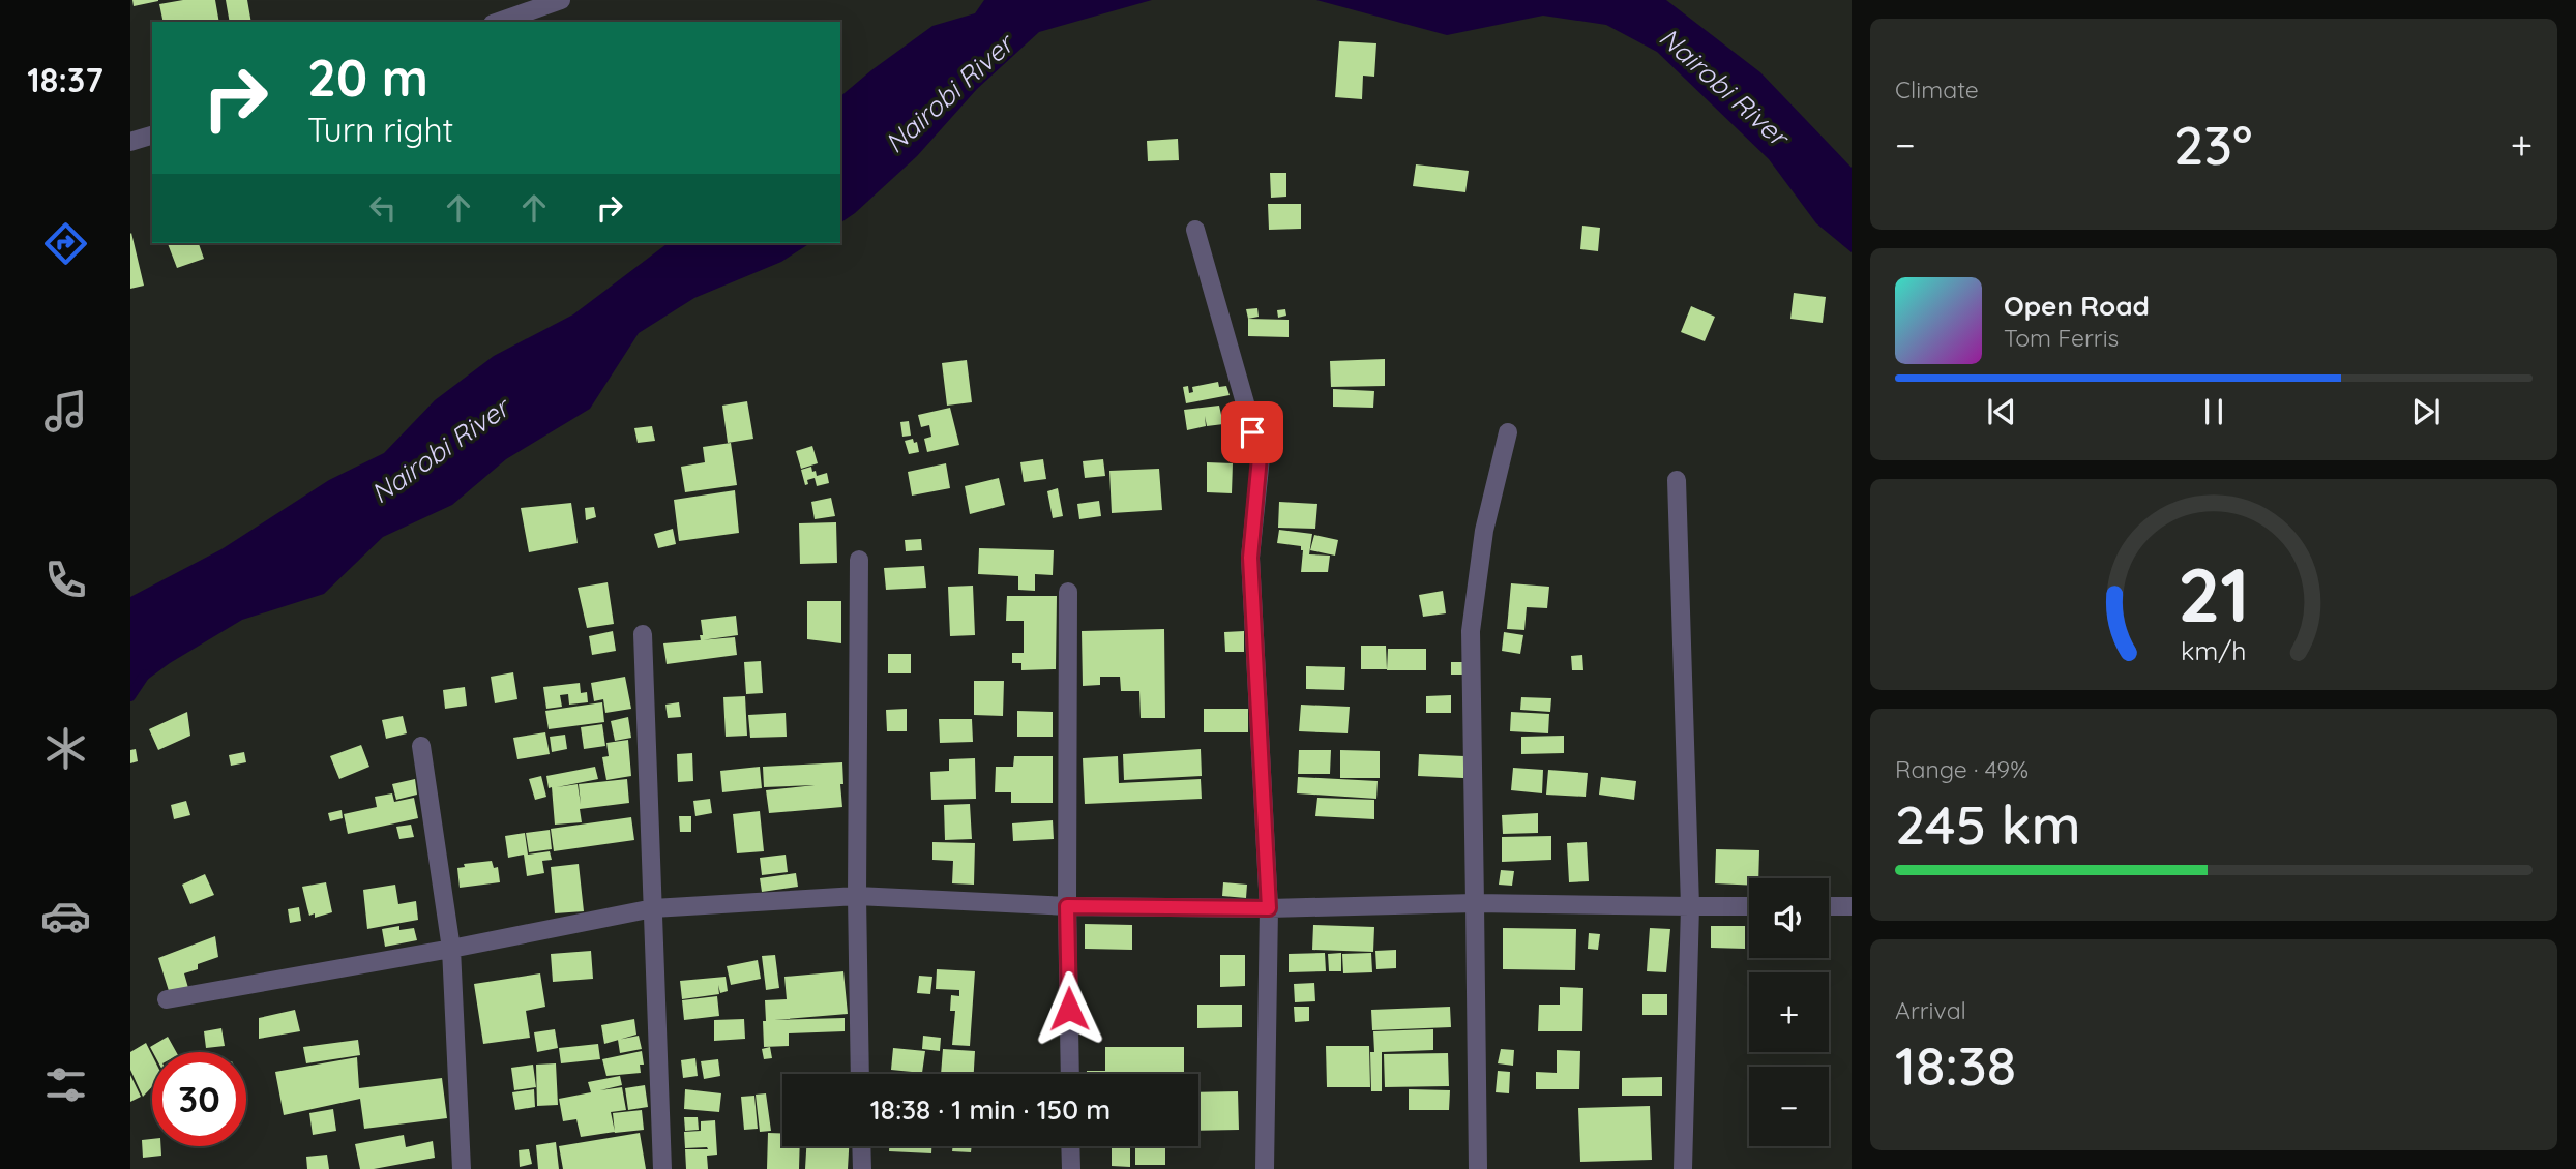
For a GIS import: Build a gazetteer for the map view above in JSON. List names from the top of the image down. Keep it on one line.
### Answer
{"water":["Nairobi River"],"page":{"tabs":"18:37","tile":["Climate",["Range · 49%","245 km"],["Arrival","18:38"]],"turn":["20 m","Turn right"],"heat":["−","23°","+"],"song":["Open Road","Tom Ferris"],"map_buttons":["+","−"],"limit":"30","trip":"18:38 · 1 min · 150 m","gauge":["21","km/h"]}}
